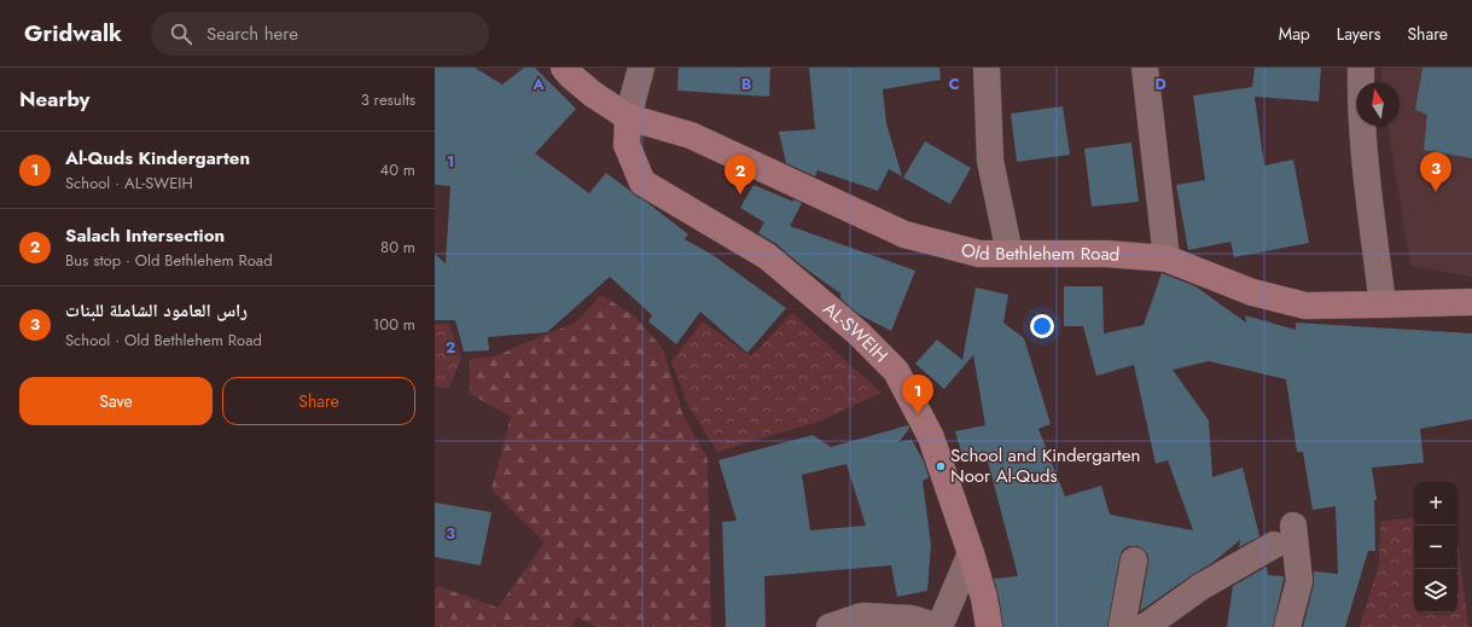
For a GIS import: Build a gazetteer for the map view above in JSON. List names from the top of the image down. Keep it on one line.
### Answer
{"streets":{"street":["Old Bethlehem Road","AL-SWEIH"]},"crossings":[["Old Bethlehem Road","AL-SWEIH"]],"places":["School and Kindergarten Noor Al-Quds"],"north":"top","page":{"header":"Gridwalk","search":"Search here","nav":["Map","Layers","Share"],"heading":["Nearby","3 results"],"list":[{"mark":"1","name":"Al-Quds Kindergarten","note":"School · AL-SWEIH","value":"40 m"},{"mark":"2","name":"Salach Intersection","note":"Bus stop · Old Bethlehem Road","value":"80 m"},{"mark":"3","name":"راس العامود الشاملة للبنات","note":"School · Old Bethlehem Road","value":"100 m"}],"pins":["3","2","1"],"buttons":["Save","Share"],"map_buttons":["+","−"]},"grid":{"columns":["A","B","C","D"],"rows":["1","2","3"]}}
